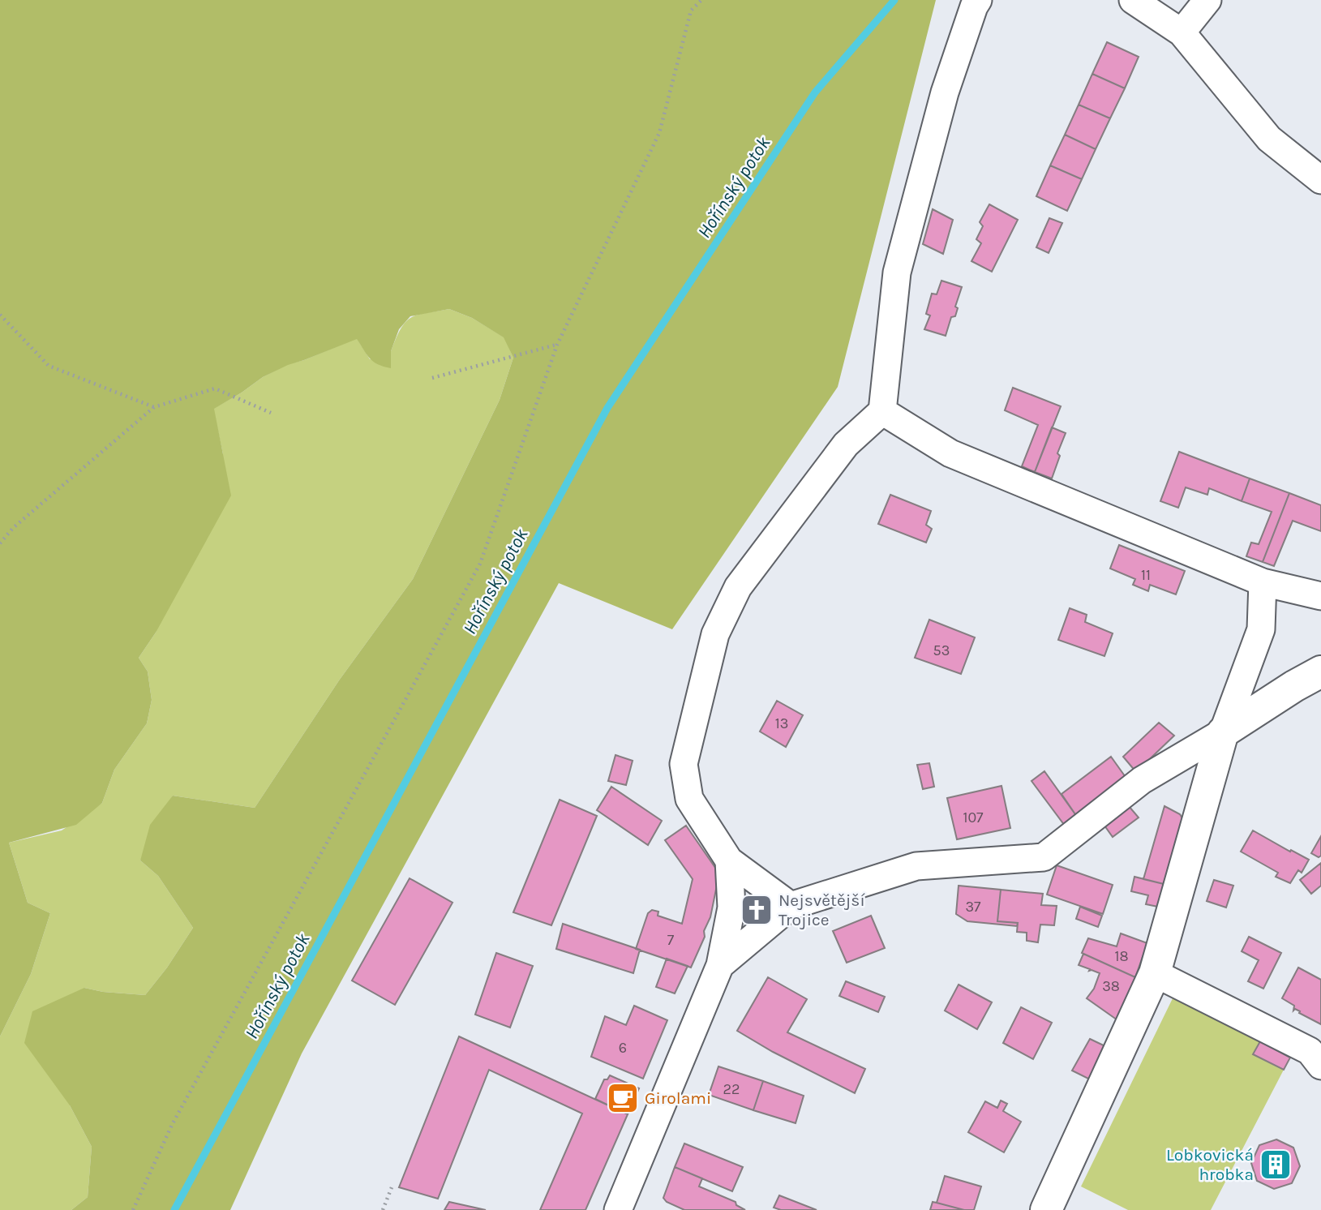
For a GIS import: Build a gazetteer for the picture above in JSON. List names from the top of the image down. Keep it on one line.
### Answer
{"water":["Hořínský potok"],"places":{"church":["Nejsvětější Trojice"],"cafe":["Girolami"],"building":["Lobkovická hrobka"]},"house_numbers":["11","53","13","107","37","7","18","38","6","22"]}
